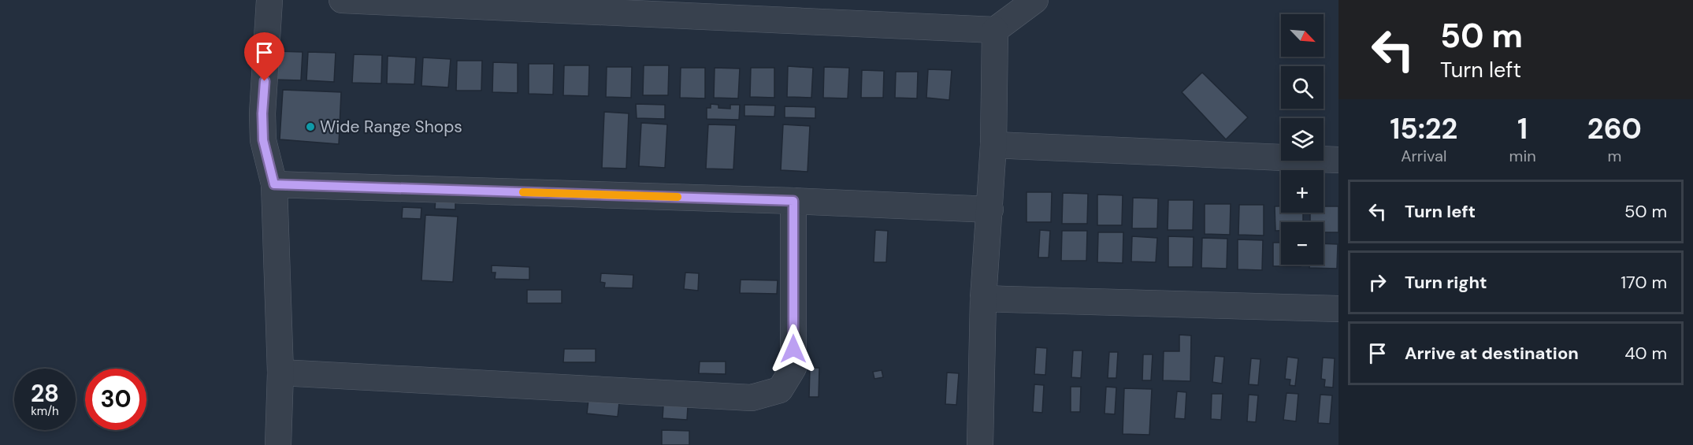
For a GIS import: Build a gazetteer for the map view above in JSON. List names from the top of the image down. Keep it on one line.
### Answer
{"places":["Wide Range Shops"],"north":"bottom right","page":{"turn":["50 m","Turn left"],"map_buttons":["+","−"],"eta":["15:22","Arrival","1","min","260","m"],"list":[{"name":"Turn left","value":"50 m"},{"name":"Turn right","value":"170 m"},{"name":"Arrive at destination","value":"40 m"}],"speed":"28 km/h","limit":"30"}}
